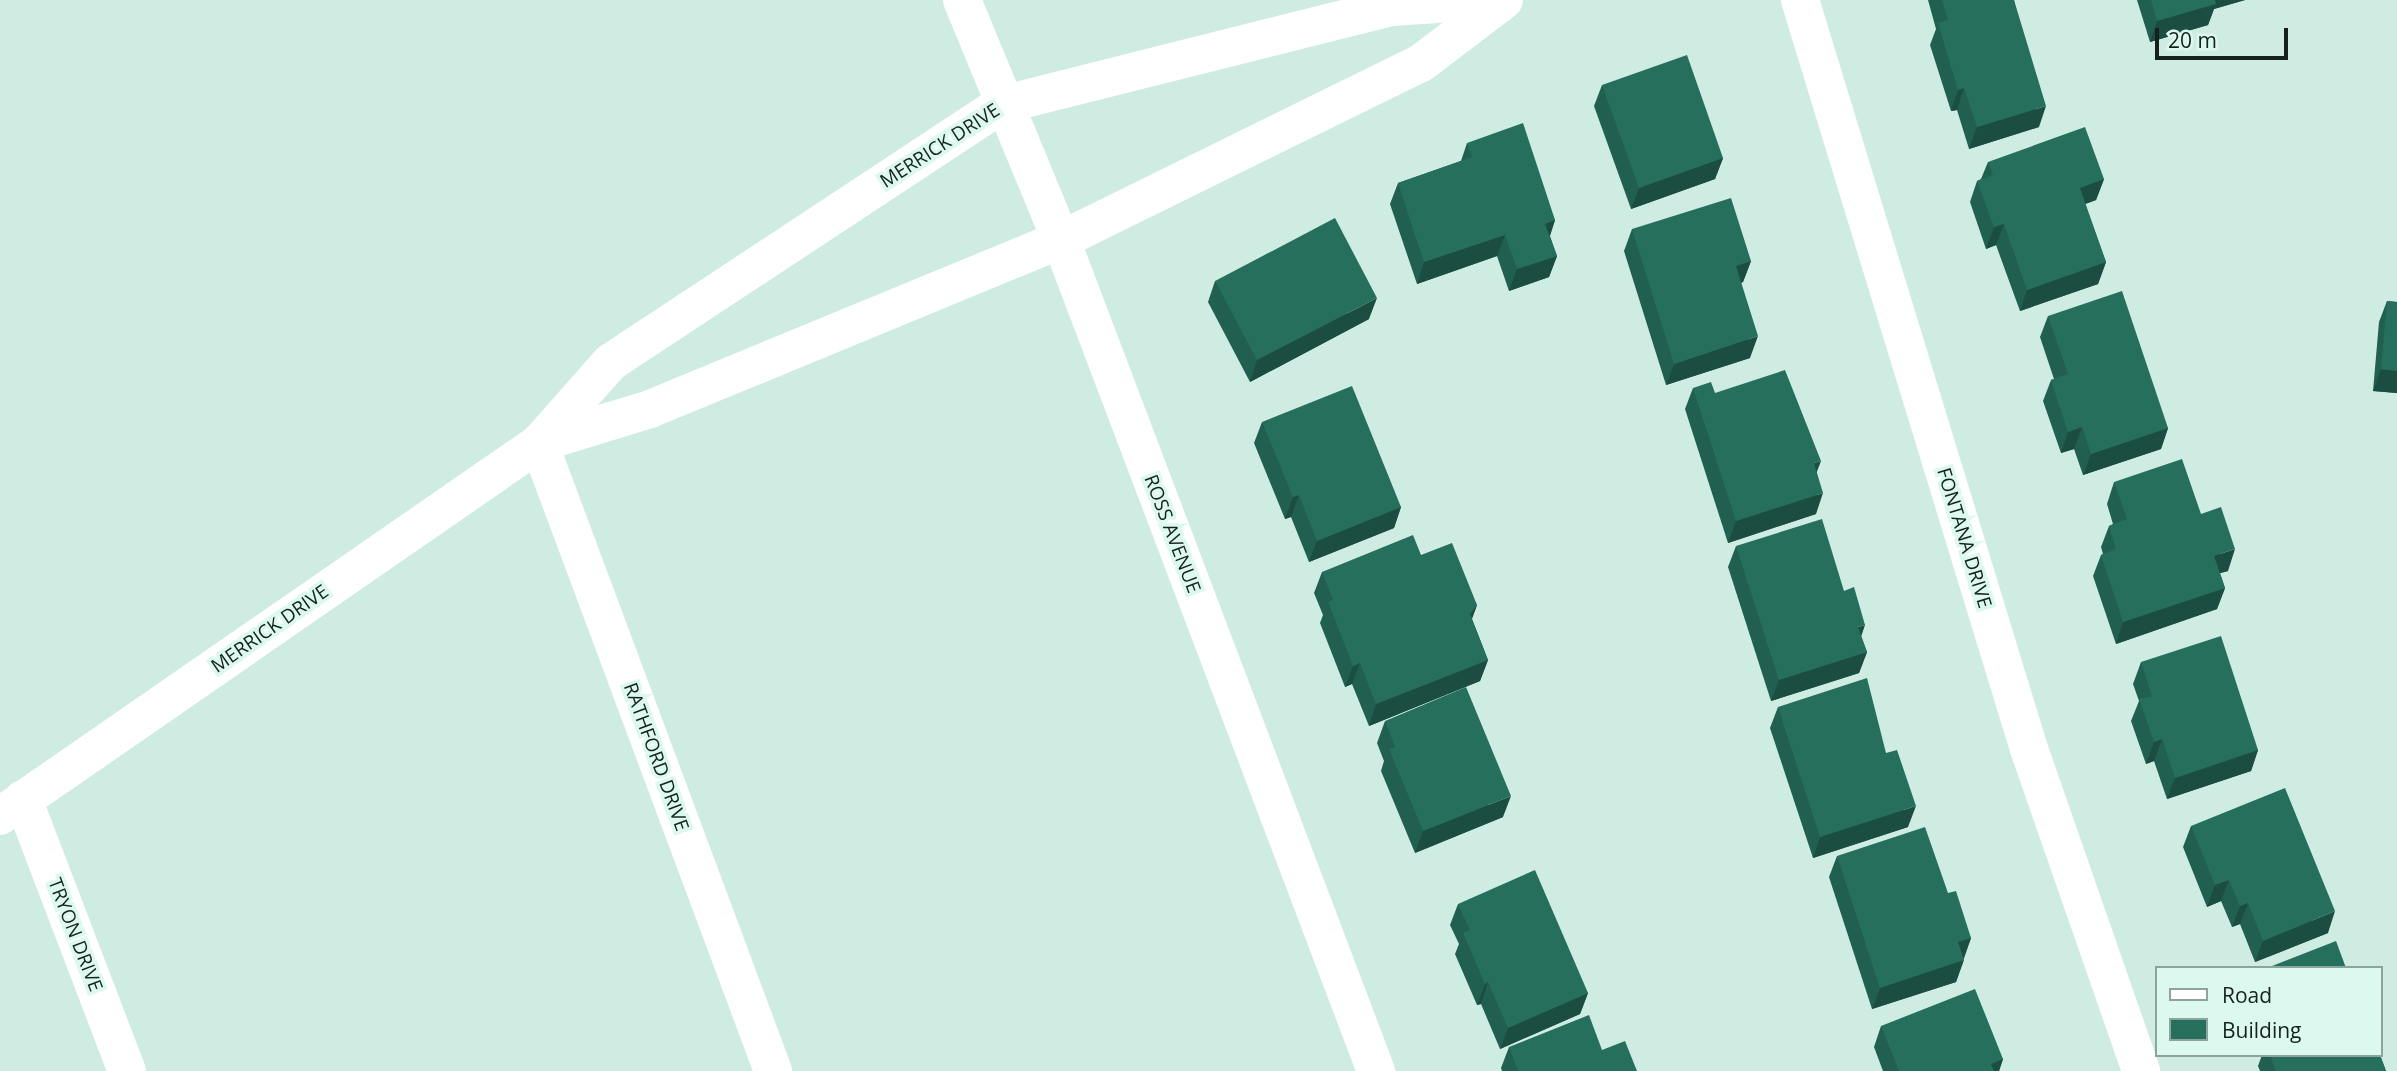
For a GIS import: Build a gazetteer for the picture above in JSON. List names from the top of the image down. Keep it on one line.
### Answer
{"streets":{"street":["MERRICK DRIVE","ROSS AVENUE","FONTANA DRIVE","RATHFORD DRIVE","TRYON DRIVE"]},"crossings":[["MERRICK DRIVE","ROSS AVENUE"],["MERRICK DRIVE","RATHFORD DRIVE"],["MERRICK DRIVE","TRYON DRIVE"]],"legend":["Road","Building"],"scale_bar":"20 m"}
